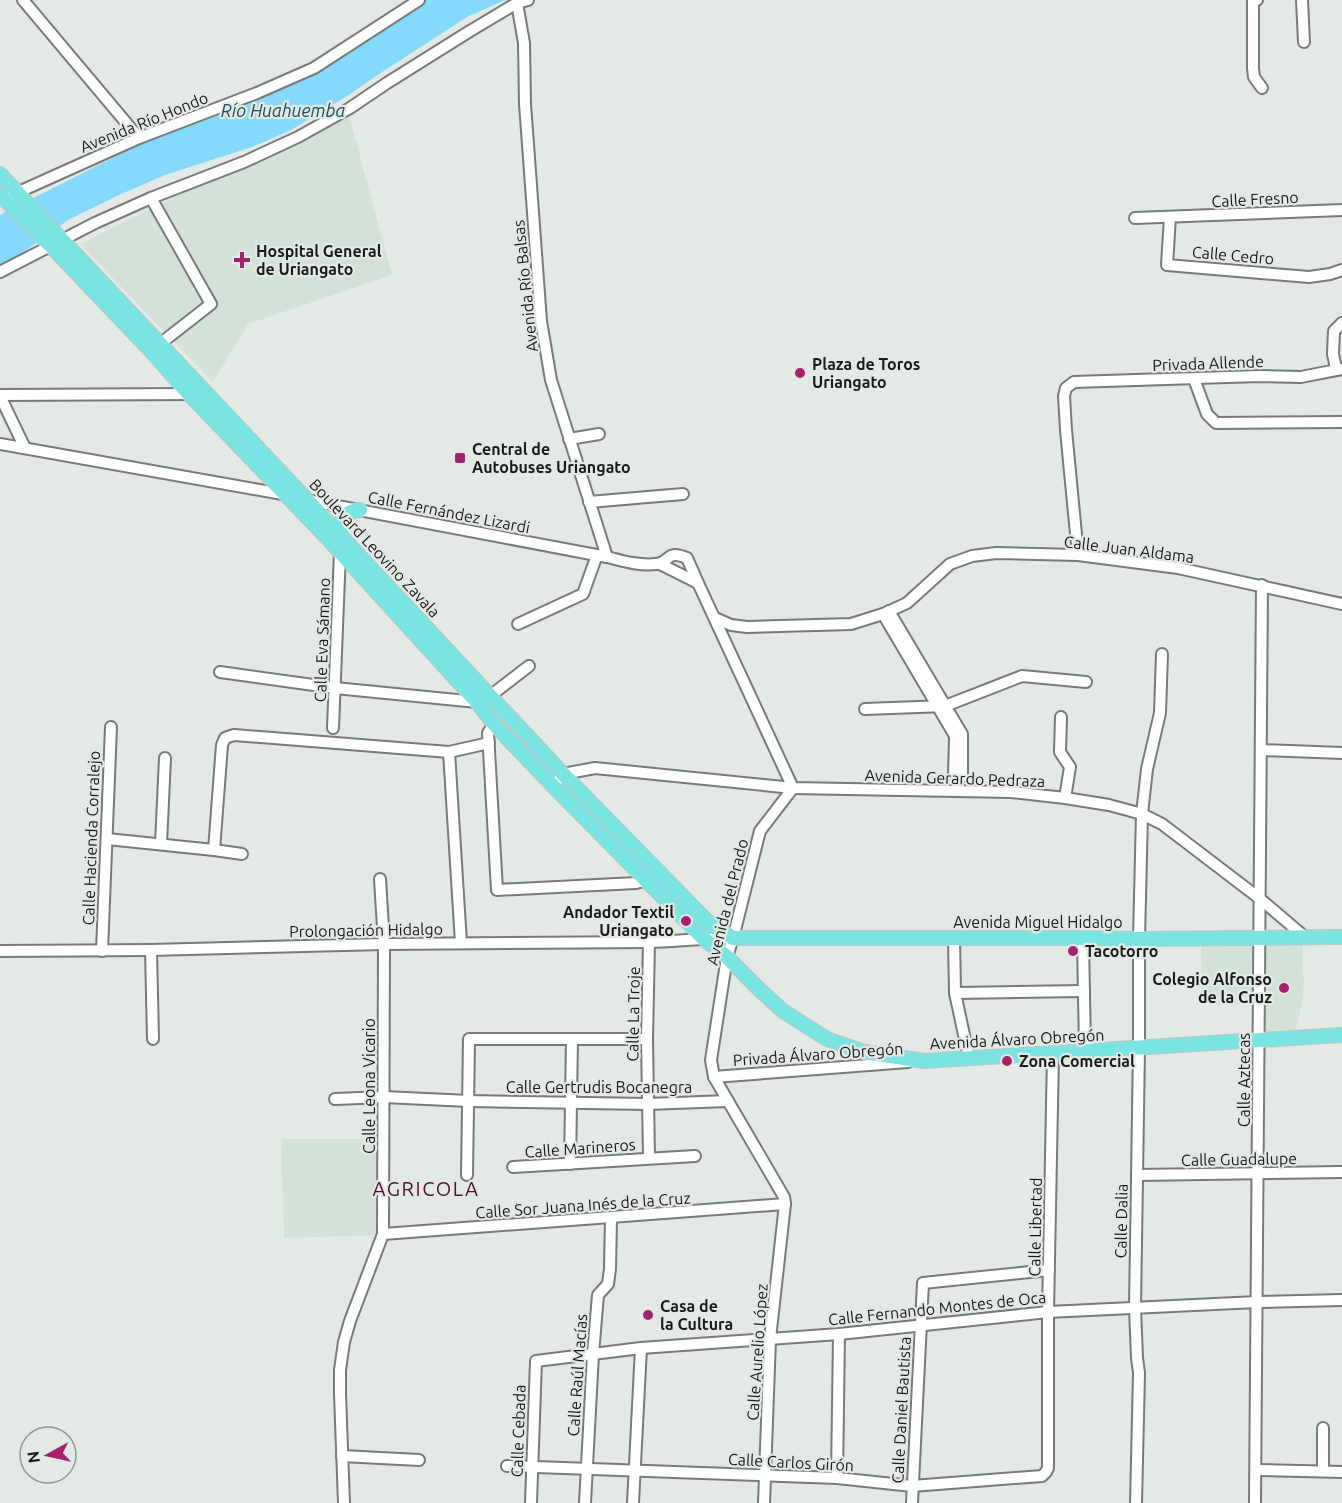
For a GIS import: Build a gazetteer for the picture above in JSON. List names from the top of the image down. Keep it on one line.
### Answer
{"streets":{"main road":["Boulevard Leovino Zavala","Avenida Miguel Hidalgo","Avenida Álvaro Obregón"],"street":["Avenida Río Hondo","Calle Fresno","Calle Cedro","Avenida Río Balsas","Privada Allende","Calle Fernández Lizardi","Calle Juan Aldama","Calle Eva Sámano","Avenida Gerardo Pedraza","Calle Hacienda Corralejo","Avenida del Prado","Prolongación Hidalgo","Calle La Troje","Privada Álvaro Obregón","Calle Aztecas","Calle Leona Vicario","Calle Gertrudis Bocanegra","Calle Marineros","Calle Guadalupe","Calle Sor Juana Inés de la Cruz","Calle Dalia","Calle Libertad","Calle Fernando Montes de Oca","Calle Aurelio López","Calle Raúl Macías","Calle Daniel Bautista","Calle Cebada","Calle Carlos Girón"]},"crossings":[["Avenida Río Hondo","Boulevard Leovino Zavala"],["Calle Fresno","Calle Cedro"],["Avenida Río Balsas","Calle Fernández Lizardi"],["Privada Allende","Calle Juan Aldama"],["Calle Fernández Lizardi","Boulevard Leovino Zavala"],["Boulevard Leovino Zavala","Calle Eva Sámano"],["Boulevard Leovino Zavala","Avenida Gerardo Pedraza"],["Boulevard Leovino Zavala","Avenida del Prado"],["Boulevard Leovino Zavala","Avenida Miguel Hidalgo"],["Boulevard Leovino Zavala","Prolongación Hidalgo"],["Boulevard Leovino Zavala","Avenida Álvaro Obregón"],["Calle Juan Aldama","Calle Aztecas"],["Avenida Gerardo Pedraza","Avenida del Prado"],["Avenida Gerardo Pedraza","Avenida Miguel Hidalgo"],["Avenida Gerardo Pedraza","Calle Aztecas"],["Avenida Gerardo Pedraza","Calle Dalia"],["Calle Hacienda Corralejo","Prolongación Hidalgo"],["Avenida del Prado","Avenida Miguel Hidalgo"],["Avenida del Prado","Prolongación Hidalgo"],["Avenida del Prado","Avenida Álvaro Obregón"],["Avenida del Prado","Privada Álvaro Obregón"],["Avenida del Prado","Calle Gertrudis Bocanegra"],["Avenida del Prado","Calle Sor Juana Inés de la Cruz"],["Avenida del Prado","Calle Aurelio López"],["Avenida Miguel Hidalgo","Prolongación Hidalgo"],["Avenida Miguel Hidalgo","Calle Aztecas"],["Avenida Miguel Hidalgo","Calle Dalia"],["Prolongación Hidalgo","Calle La Troje"],["Prolongación Hidalgo","Calle Leona Vicario"],["Calle La Troje","Calle Gertrudis Bocanegra"],["Calle La Troje","Calle Marineros"],["Avenida Álvaro Obregón","Privada Álvaro Obregón"],["Avenida Álvaro Obregón","Calle Aztecas"],["Avenida Álvaro Obregón","Calle Dalia"],["Avenida Álvaro Obregón","Calle Libertad"],["Calle Aztecas","Calle Guadalupe"],["Calle Aztecas","Calle Fernando Montes de Oca"],["Calle Leona Vicario","Calle Gertrudis Bocanegra"],["Calle Leona Vicario","Calle Sor Juana Inés de la Cruz"],["Calle Guadalupe","Calle Dalia"],["Calle Sor Juana Inés de la Cruz","Calle Aurelio López"],["Calle Sor Juana Inés de la Cruz","Calle Raúl Macías"],["Calle Dalia","Calle Fernando Montes de Oca"],["Calle Libertad","Calle Fernando Montes de Oca"],["Calle Libertad","Calle Daniel Bautista"],["Calle Libertad","Calle Carlos Girón"],["Calle Fernando Montes de Oca","Calle Aurelio López"],["Calle Fernando Montes de Oca","Calle Raúl Macías"],["Calle Fernando Montes de Oca","Calle Daniel Bautista"],["Calle Fernando Montes de Oca","Calle Cebada"],["Calle Aurelio López","Calle Carlos Girón"],["Calle Raúl Macías","Calle Carlos Girón"],["Calle Daniel Bautista","Calle Carlos Girón"],["Calle Cebada","Calle Carlos Girón"]],"districts":["AGRICOLA"],"water":["Río Huahuemba"],"places":{"health":["Hospital General de Uriangato"],"other":["Plaza de Toros Uriangato","Andador Textil Uriangato","Tacotorro","Colegio Alfonso de la Cruz","Zona Comercial","Casa de la Cultura"],"transit":["Central de Autobuses Uriangato"]},"north":"left"}
